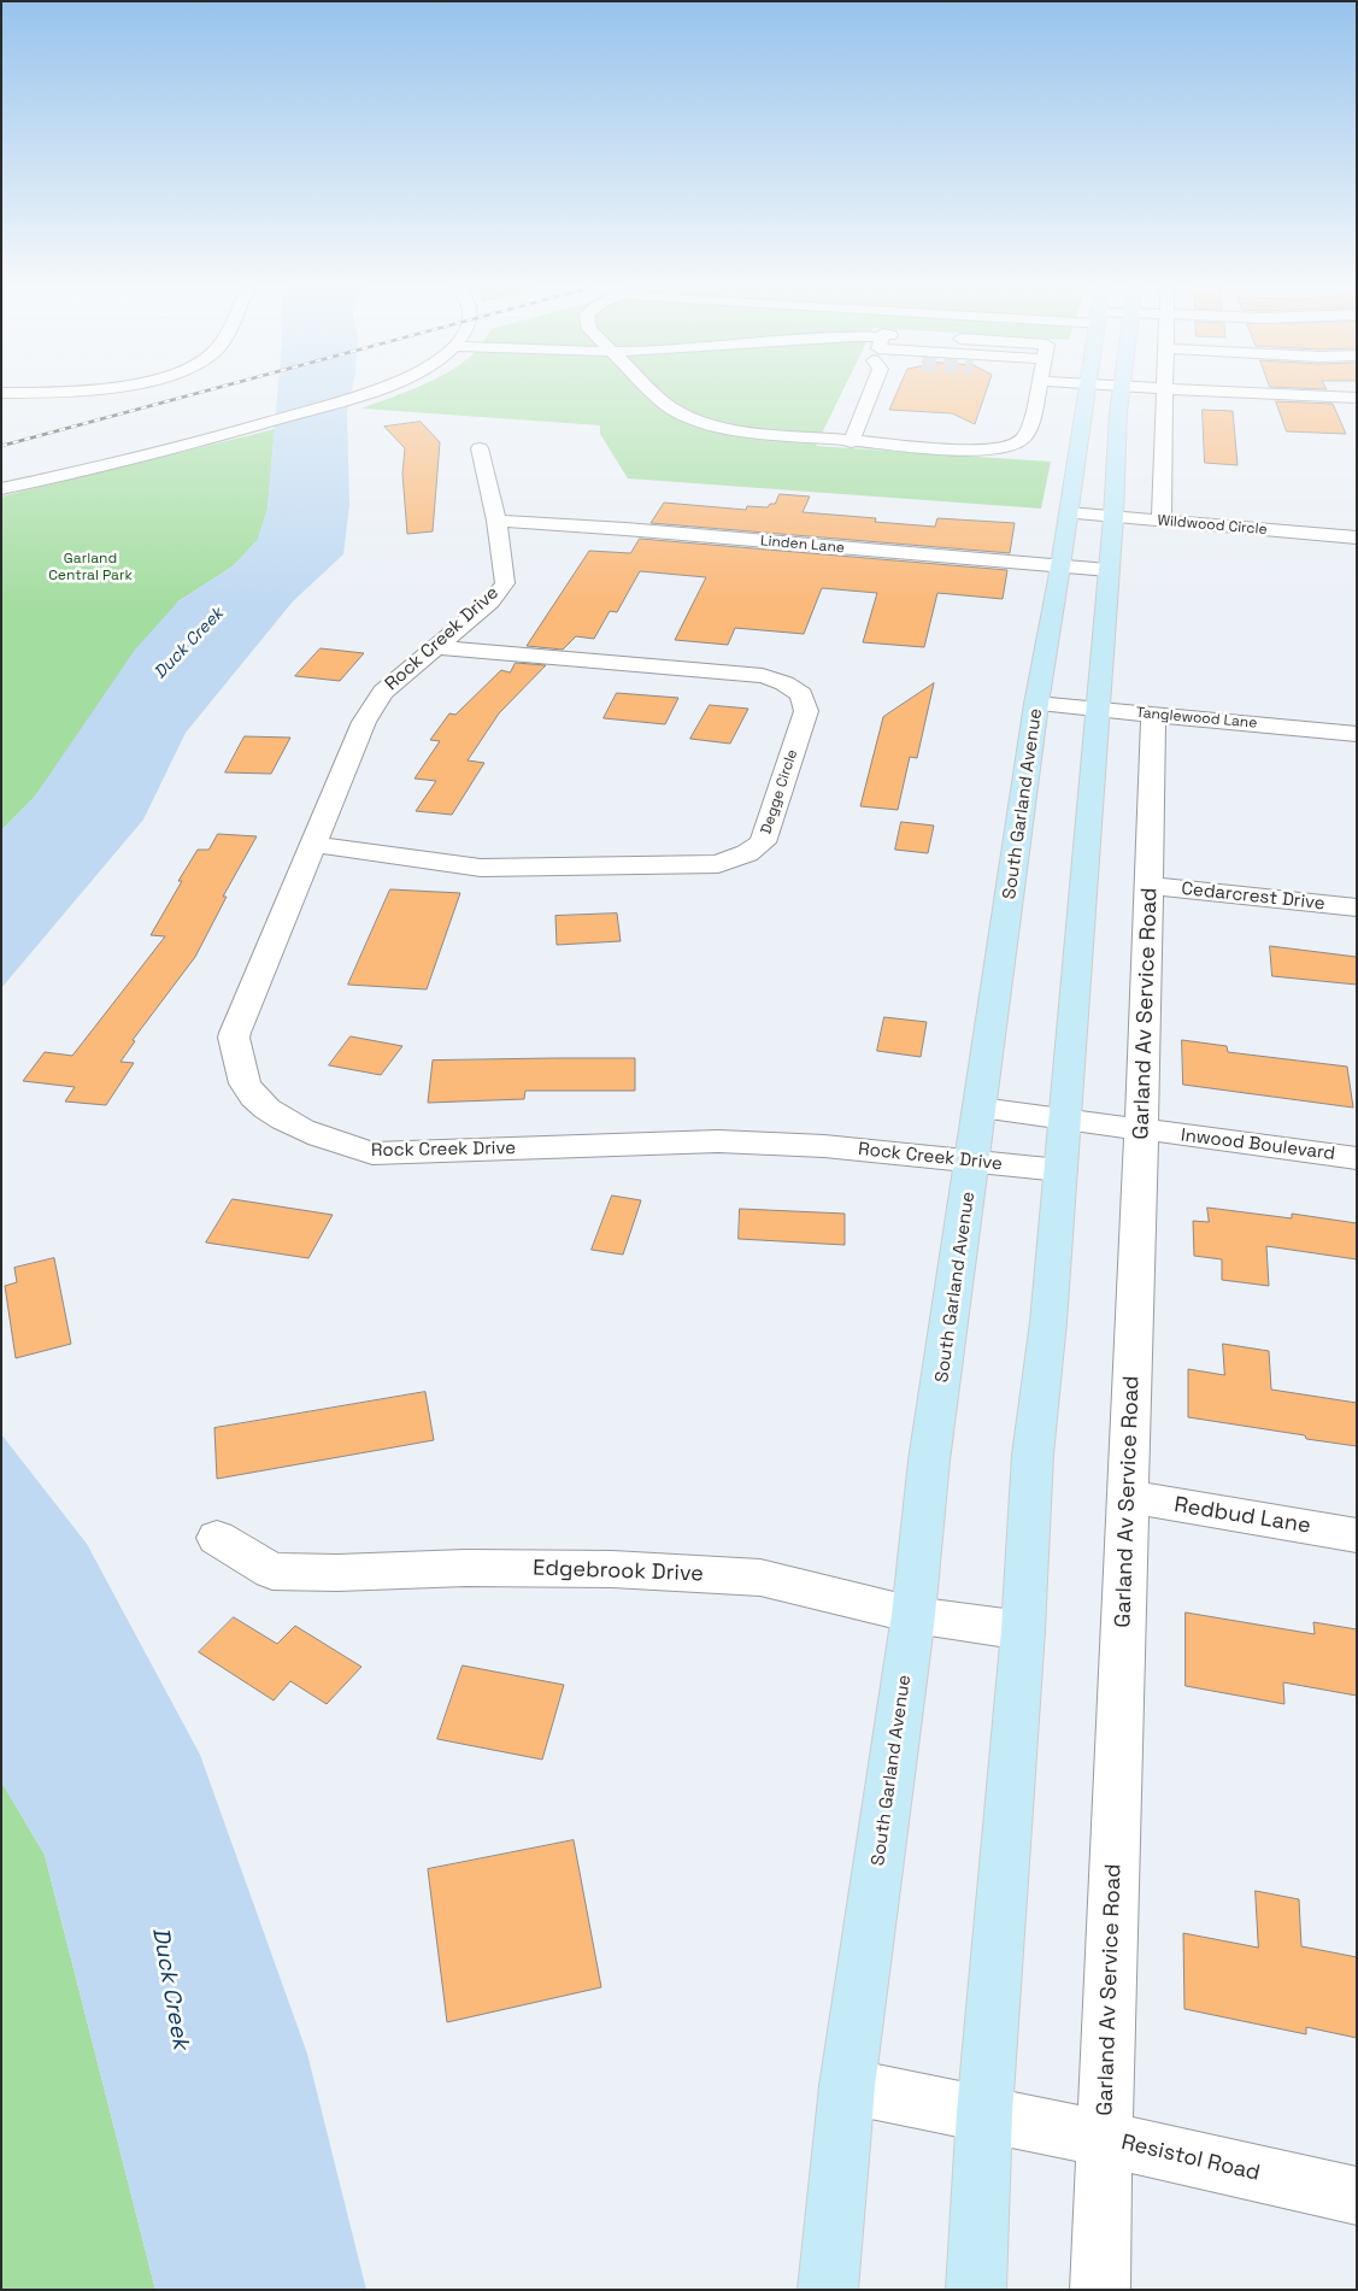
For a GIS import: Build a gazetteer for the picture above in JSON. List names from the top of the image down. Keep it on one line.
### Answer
{"streets":{"main road":["South Garland Avenue"],"street":["Wildwood Circle","Linden Lane","Rock Creek Drive","Tanglewood Lane","Degge Circle","Cedarcrest Drive","Garland Av Service Road","Inwood Boulevard","Redbud Lane","Edgebrook Drive","Resistol Road"]},"crossings":[["Wildwood Circle","South Garland Avenue"],["Linden Lane","Rock Creek Drive"],["Linden Lane","South Garland Avenue"],["Rock Creek Drive","Degge Circle"],["Rock Creek Drive","South Garland Avenue"],["Tanglewood Lane","South Garland Avenue"],["Tanglewood Lane","Garland Av Service Road"],["South Garland Avenue","Inwood Boulevard"],["South Garland Avenue","Edgebrook Drive"],["South Garland Avenue","Resistol Road"],["Cedarcrest Drive","Garland Av Service Road"],["Garland Av Service Road","Inwood Boulevard"],["Garland Av Service Road","Redbud Lane"],["Garland Av Service Road","Resistol Road"]],"water":["Duck Creek"],"parks":["Garland Central Park"]}
